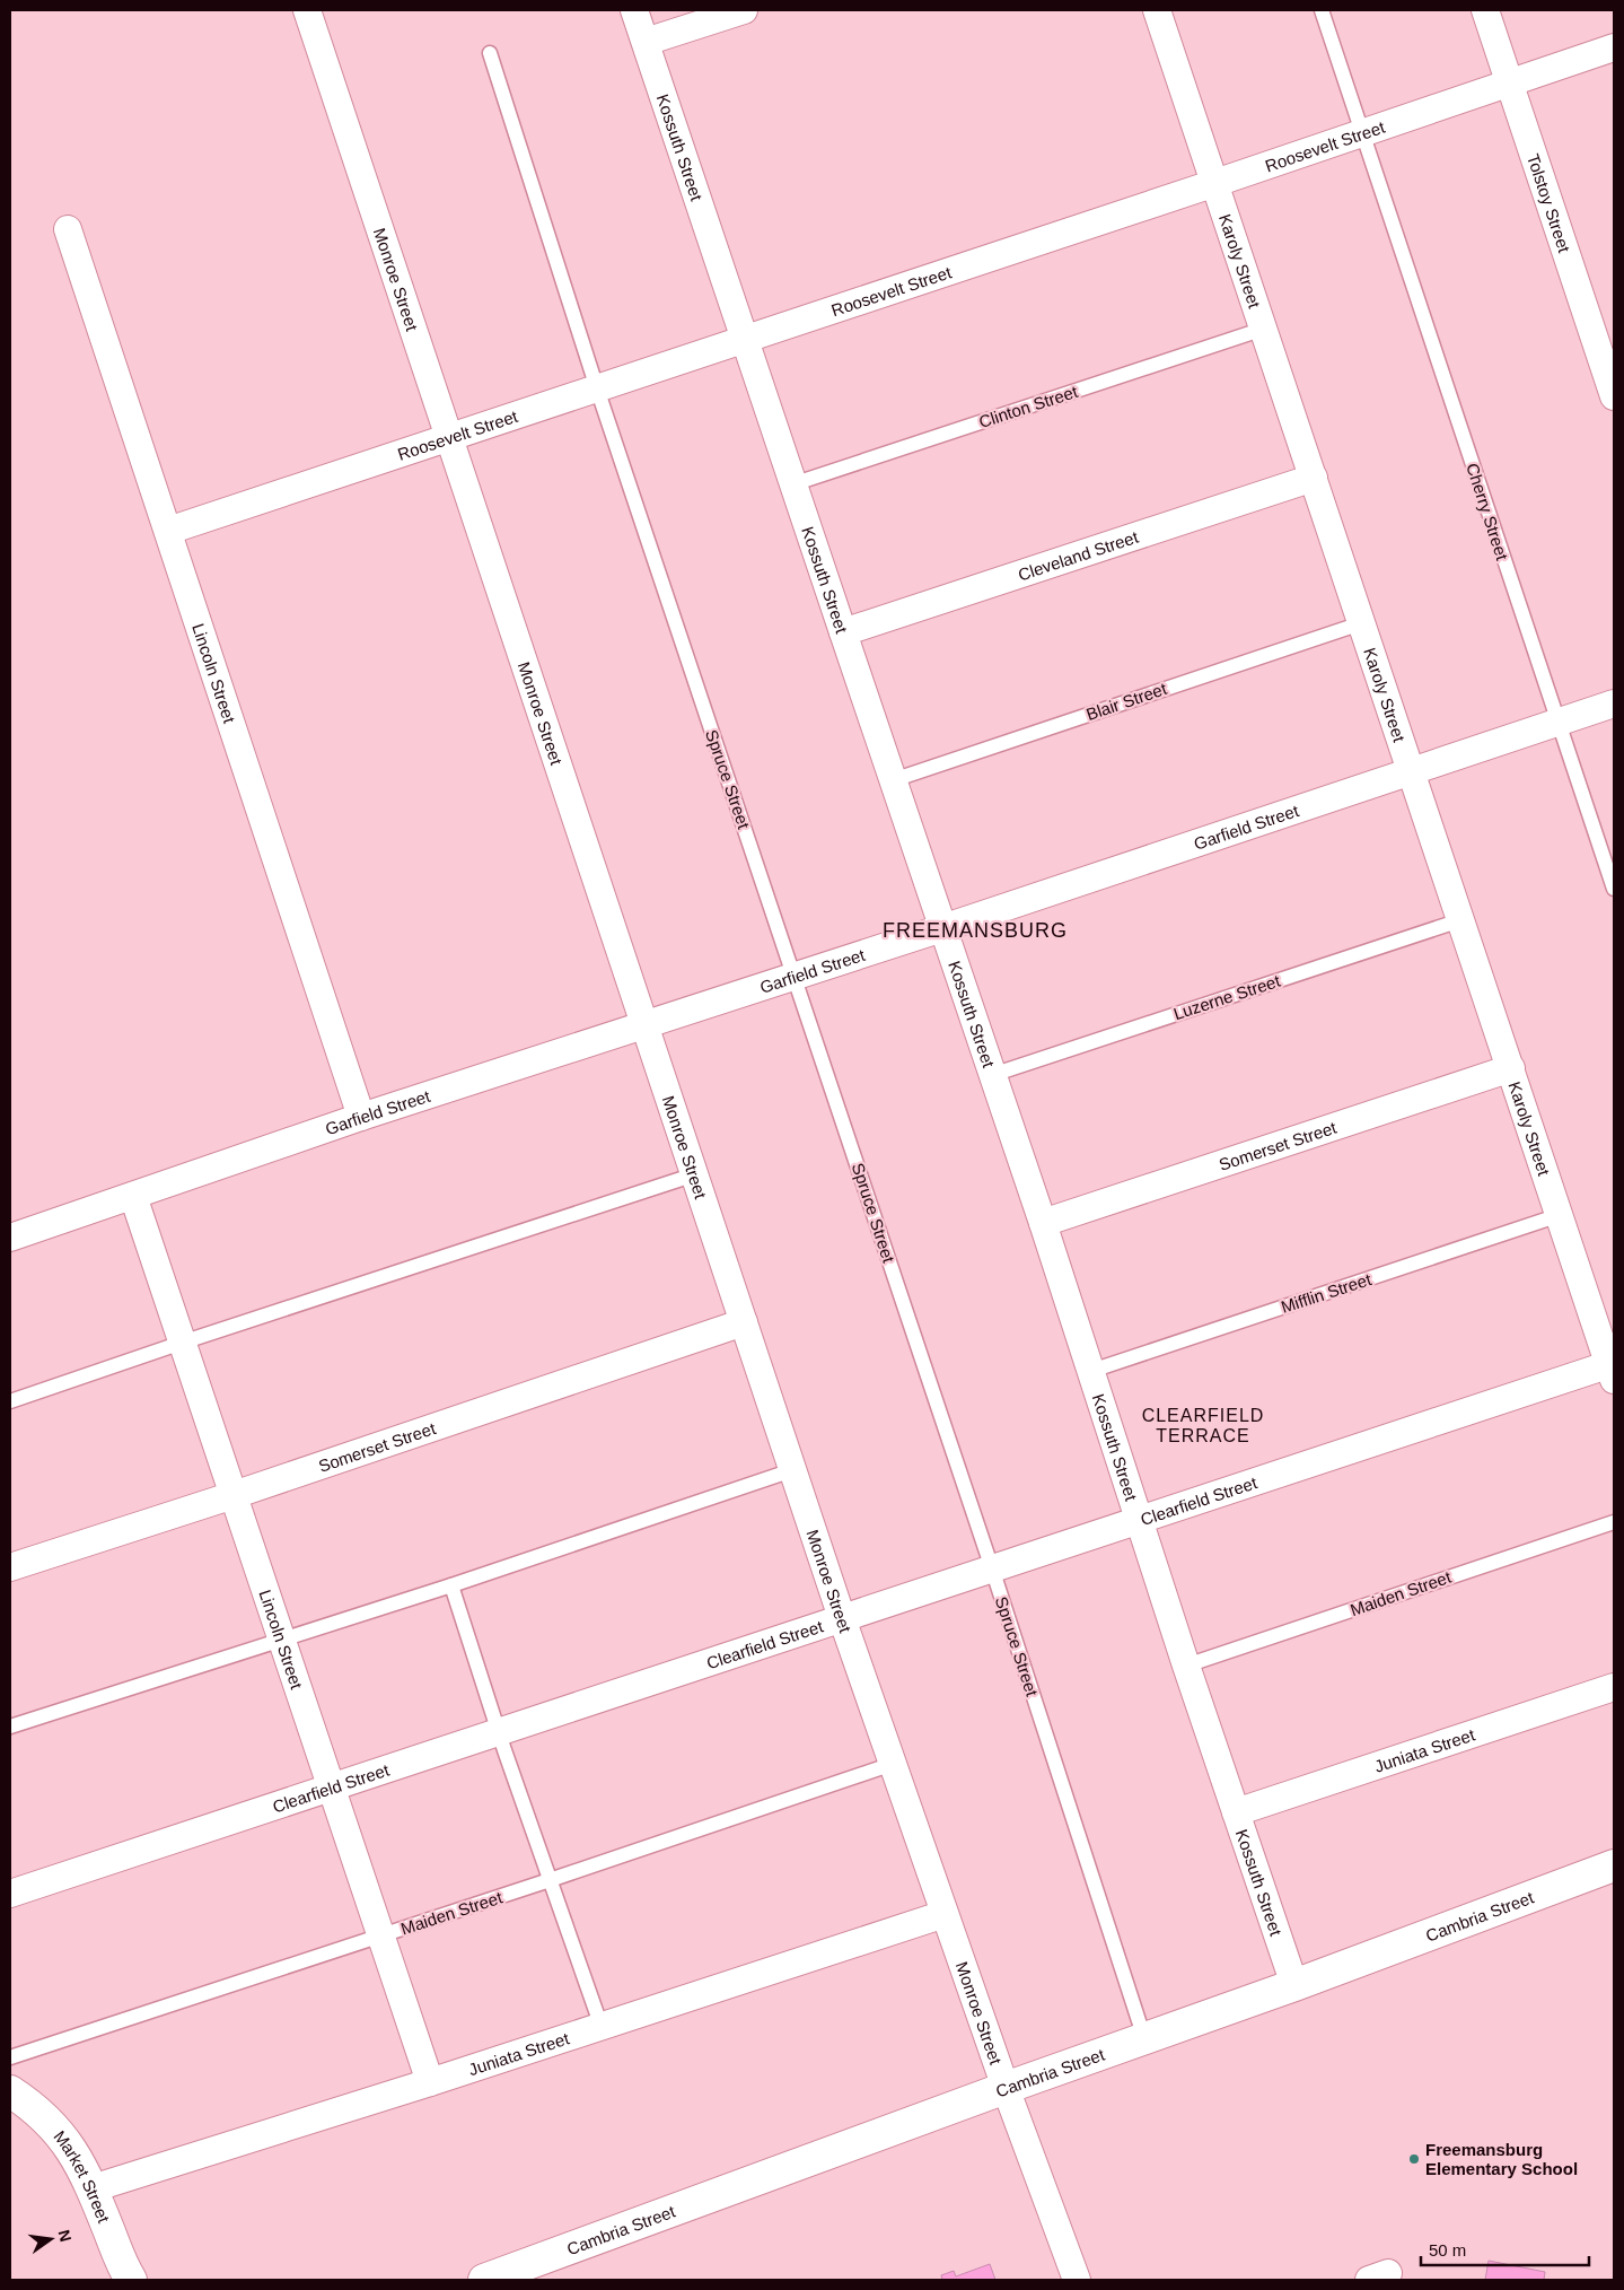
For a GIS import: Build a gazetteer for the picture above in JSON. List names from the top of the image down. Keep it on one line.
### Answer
{"streets":{"street":["Kossuth Street","Roosevelt Street","Tolstoy Street","Karoly Street","Monroe Street","Cleveland Street","Lincoln Street","Garfield Street","Somerset Street","Clearfield Street","Juniata Street","Cambria Street","Market Street"],"lane":["Clinton Street","Cherry Street","Blair Street","Spruce Street","Luzerne Street","Mifflin Street","Maiden Street"]},"crossings":[["Kossuth Street","Roosevelt Street"],["Kossuth Street","Clinton Street"],["Kossuth Street","Cleveland Street"],["Kossuth Street","Blair Street"],["Kossuth Street","Garfield Street"],["Kossuth Street","Luzerne Street"],["Kossuth Street","Somerset Street"],["Kossuth Street","Mifflin Street"],["Kossuth Street","Clearfield Street"],["Kossuth Street","Maiden Street"],["Kossuth Street","Juniata Street"],["Kossuth Street","Cambria Street"],["Roosevelt Street","Tolstoy Street"],["Roosevelt Street","Karoly Street"],["Roosevelt Street","Monroe Street"],["Roosevelt Street","Cherry Street"],["Roosevelt Street","Lincoln Street"],["Roosevelt Street","Spruce Street"],["Karoly Street","Clinton Street"],["Karoly Street","Cleveland Street"],["Karoly Street","Blair Street"],["Karoly Street","Garfield Street"],["Karoly Street","Luzerne Street"],["Karoly Street","Somerset Street"],["Karoly Street","Mifflin Street"],["Karoly Street","Clearfield Street"],["Monroe Street","Garfield Street"],["Monroe Street","Somerset Street"],["Monroe Street","Clearfield Street"],["Monroe Street","Maiden Street"],["Monroe Street","Juniata Street"],["Monroe Street","Cambria Street"],["Cherry Street","Garfield Street"],["Lincoln Street","Garfield Street"],["Lincoln Street","Somerset Street"],["Lincoln Street","Clearfield Street"],["Lincoln Street","Maiden Street"],["Lincoln Street","Juniata Street"],["Spruce Street","Garfield Street"],["Spruce Street","Clearfield Street"],["Spruce Street","Cambria Street"],["Juniata Street","Market Street"]],"districts":["FREEMANSBURG","CLEARFIELD TERRACE"],"places":["Freemansburg Elementary School"],"scale_bar":"50 m","north":"right"}
